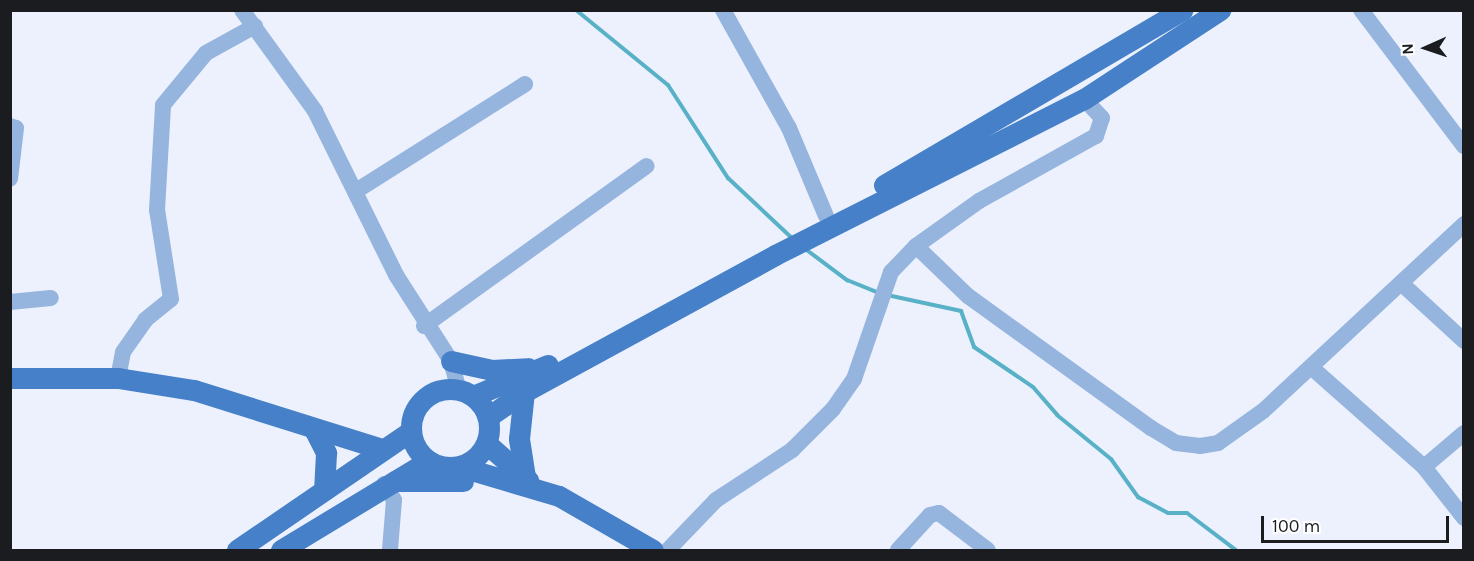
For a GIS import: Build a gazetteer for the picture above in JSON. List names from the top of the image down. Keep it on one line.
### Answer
{"scale_bar":"100 m","north":"left"}
